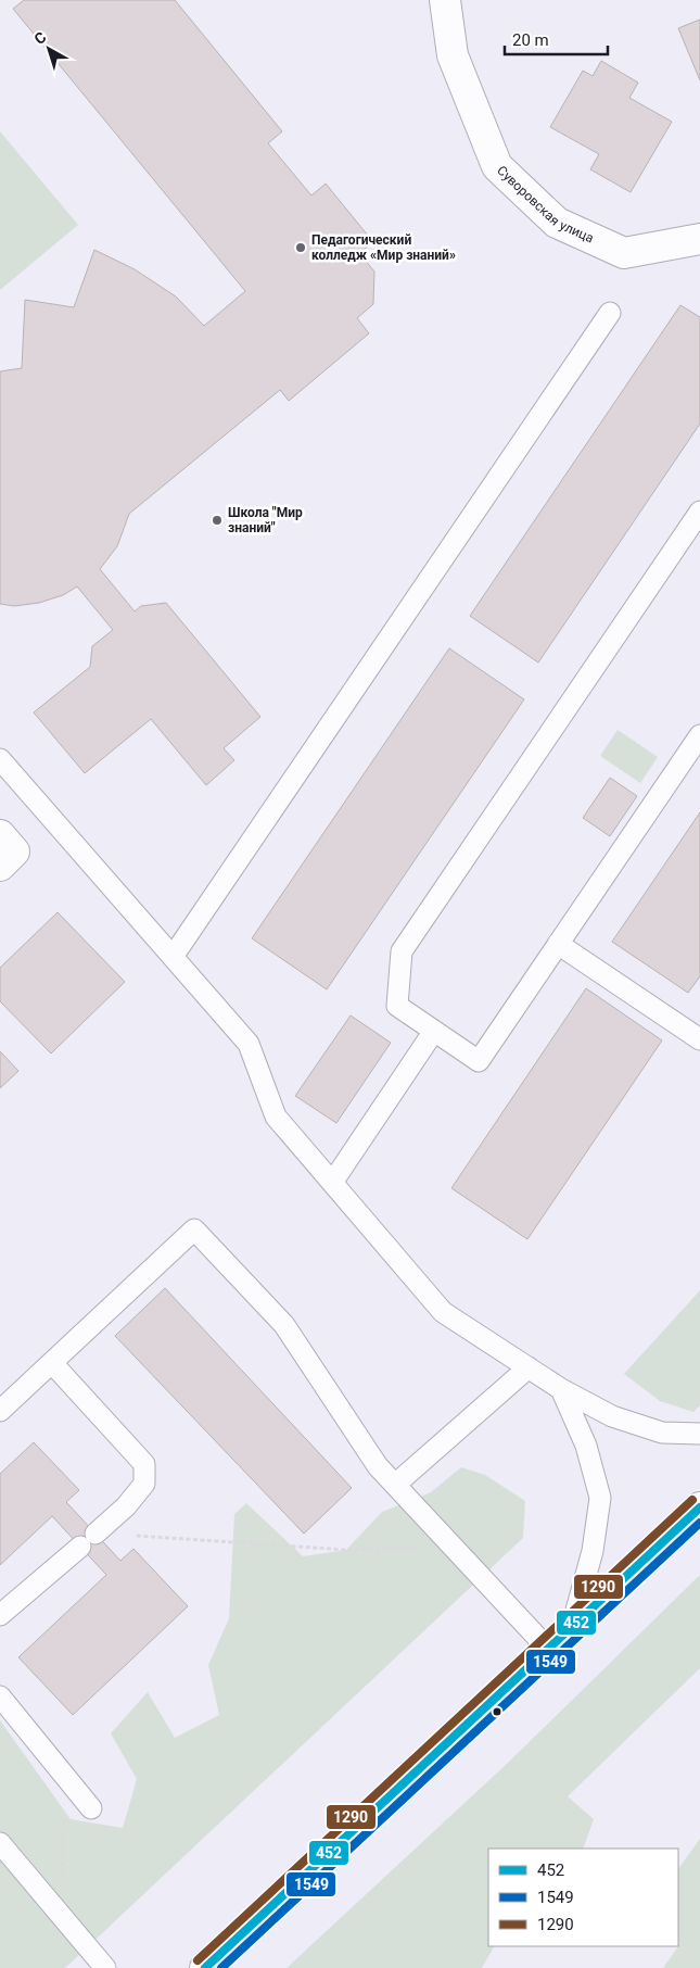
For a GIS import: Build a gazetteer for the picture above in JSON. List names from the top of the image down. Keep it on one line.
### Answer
{"streets":{"main road":["Суворовская улица"]},"places":["Педагогический колледж «Мир знаний»","Школа \"Мир знаний\""],"lines":["transit line 1290","transit line 452","transit line 1549"],"legend":["452","1549","1290"],"scale_bar":"20 m","north":"top left"}
